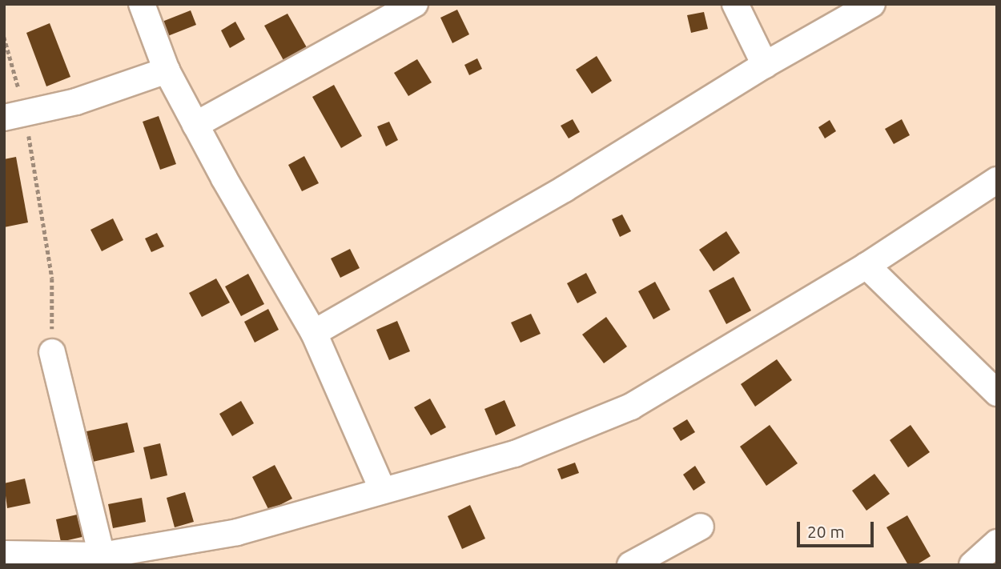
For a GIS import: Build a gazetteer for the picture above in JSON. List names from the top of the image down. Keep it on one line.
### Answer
{"scale_bar":"20 m"}
